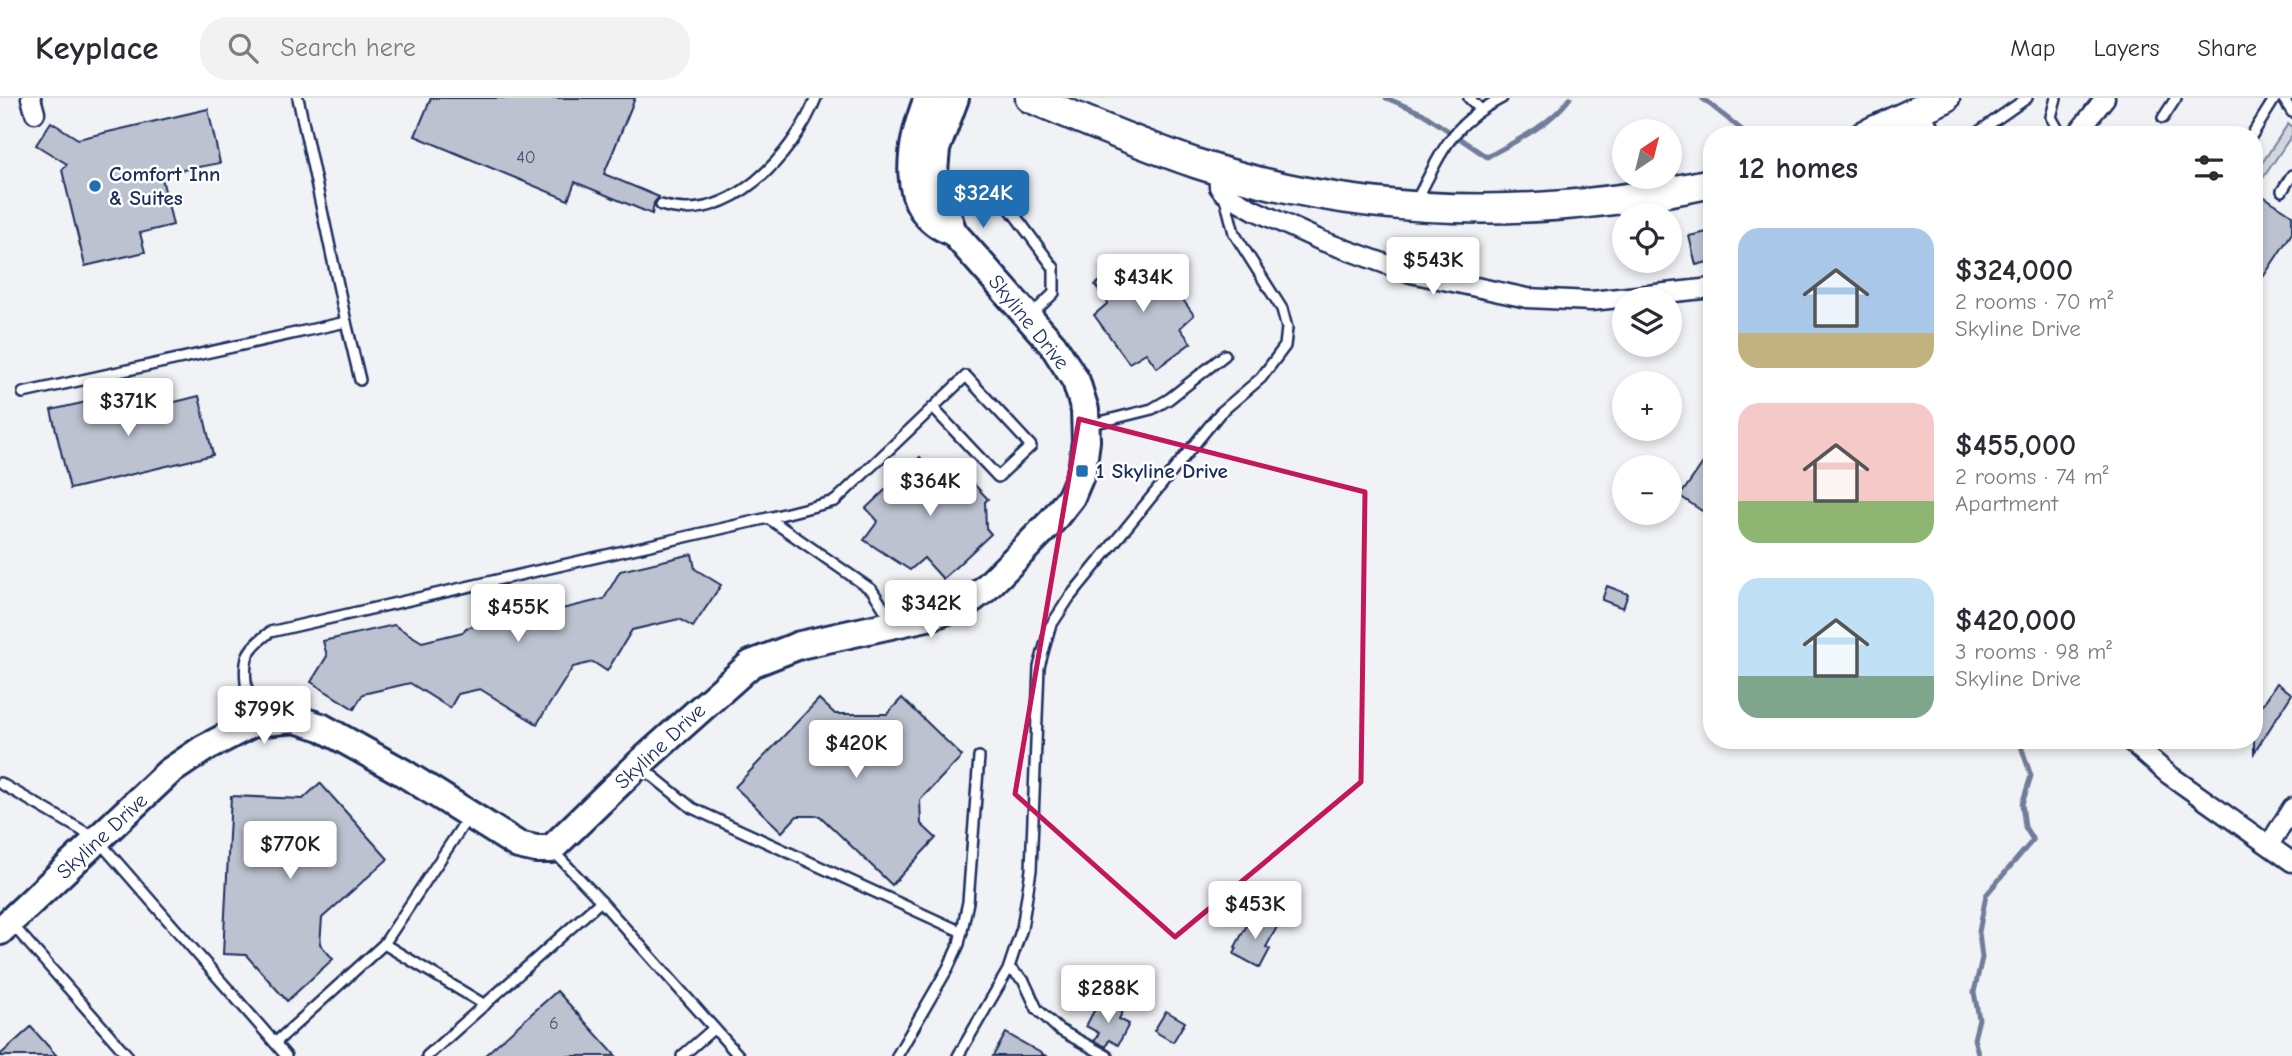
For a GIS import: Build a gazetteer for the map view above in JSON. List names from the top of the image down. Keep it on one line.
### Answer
{"streets":{"street":["Skyline Drive"]},"places":{"other":["Comfort Inn & Suites"],"transit":["1 Skyline Drive"]},"house_numbers":["40","6"],"north":"top right","page":{"header":"Keyplace","search":"Search here","nav":["Map","Layers","Share"],"map_buttons":["+","−"],"heading":"12 homes","price":["$324K","$543K","$434K","$371K","$364K","$342K","$455K","$799K","$420K","$770K","$453K","$288K"],"list":[{"name":"$324,000","note":"2 rooms · 70 m² · Skyline Drive"},{"name":"$455,000","note":"2 rooms · 74 m² · Apartment"},{"name":"$420,000","note":"3 rooms · 98 m² · Skyline Drive"}]}}
